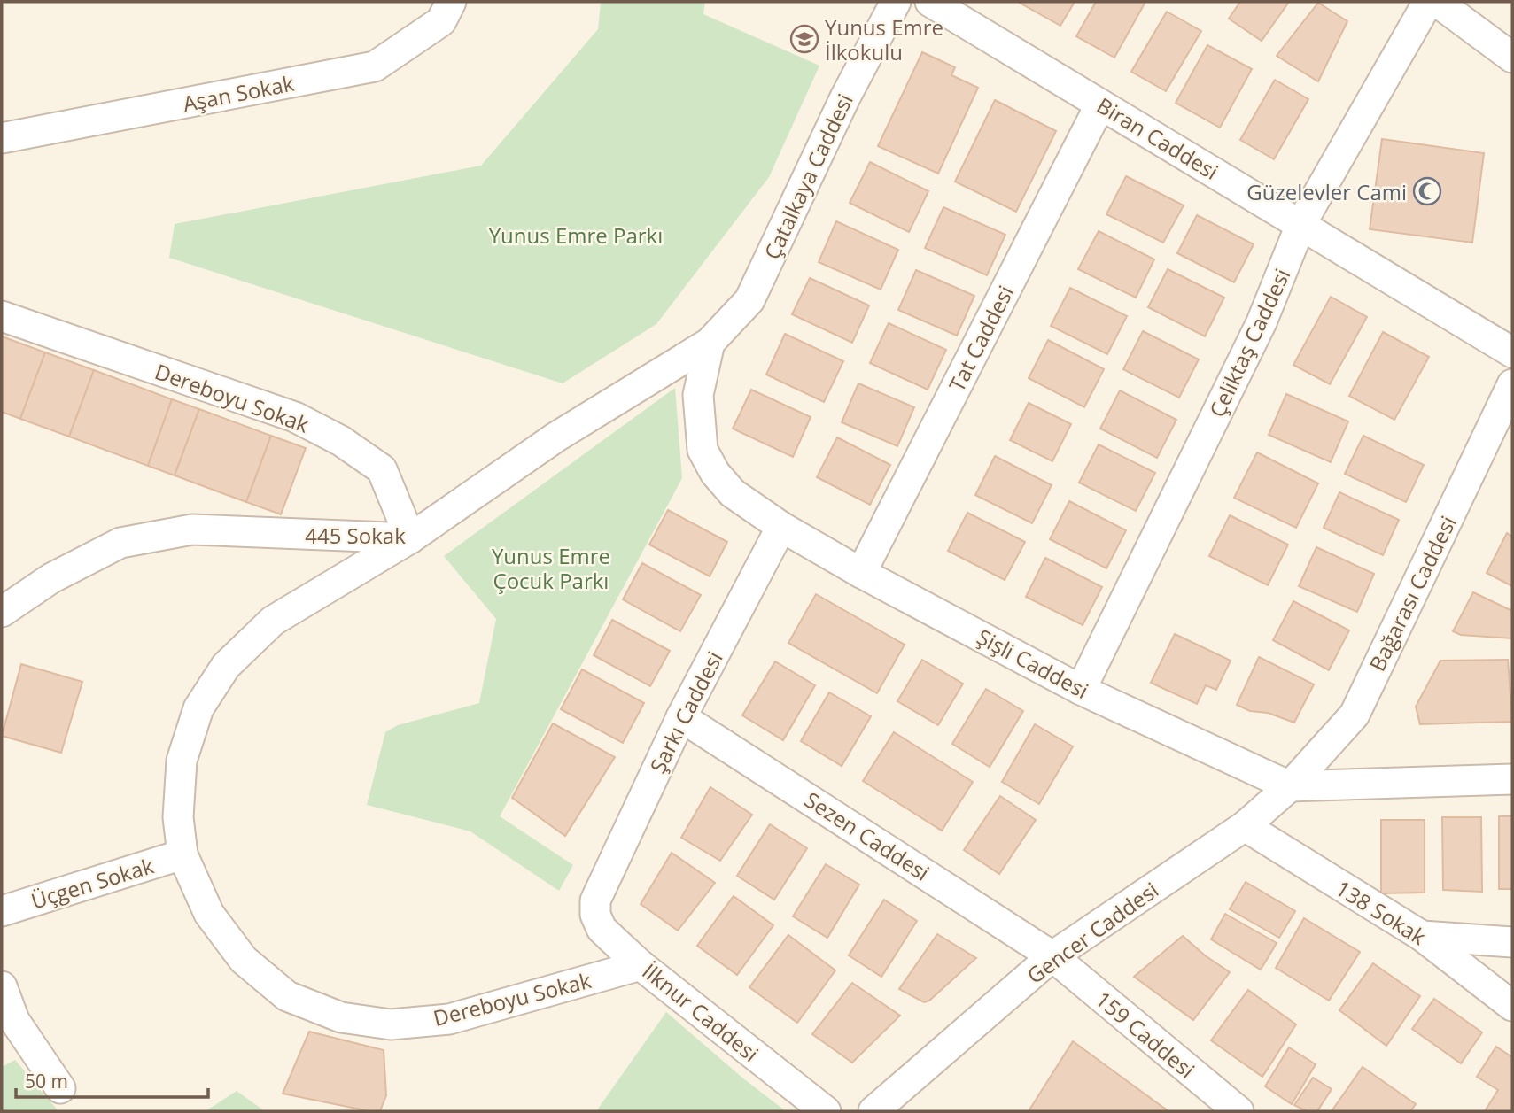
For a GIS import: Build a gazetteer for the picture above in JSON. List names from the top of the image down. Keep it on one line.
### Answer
{"streets":{"street":["Aşan Sokak","Biran Caddesi","Çatalkaya Caddesi","Tat Caddesi","Çeliktaş Caddesi","Dereboyu Sokak","445 Sokak","Bağarası Caddesi","Şişli Caddesi","Şarkı Caddesi","Sezen Caddesi","Üçgen Sokak","138 Sokak","Gencer Caddesi","İlknur Caddesi","159 Caddesi"]},"crossings":[["Biran Caddesi","Tat Caddesi"],["Biran Caddesi","Çeliktaş Caddesi"],["Çatalkaya Caddesi","445 Sokak"],["Çatalkaya Caddesi","Şişli Caddesi"],["Tat Caddesi","Şişli Caddesi"],["Çeliktaş Caddesi","Şişli Caddesi"],["Dereboyu Sokak","445 Sokak"],["Dereboyu Sokak","Üçgen Sokak"],["Dereboyu Sokak","İlknur Caddesi"],["445 Sokak","Şişli Caddesi"],["Bağarası Caddesi","Şişli Caddesi"],["Bağarası Caddesi","Gencer Caddesi"],["Şişli Caddesi","Şarkı Caddesi"],["Şişli Caddesi","Gencer Caddesi"],["Şarkı Caddesi","Sezen Caddesi"],["Şarkı Caddesi","İlknur Caddesi"],["Sezen Caddesi","Gencer Caddesi"],["Sezen Caddesi","159 Caddesi"],["138 Sokak","Gencer Caddesi"],["Gencer Caddesi","159 Caddesi"]],"parks":["Yunus Emre Parkı","Yunus Emre Çocuk Parkı"],"places":{"school or university":["Yunus Emre İlkokulu"],"mosque":["Güzelevler Cami"]},"scale_bar":"50 m"}
